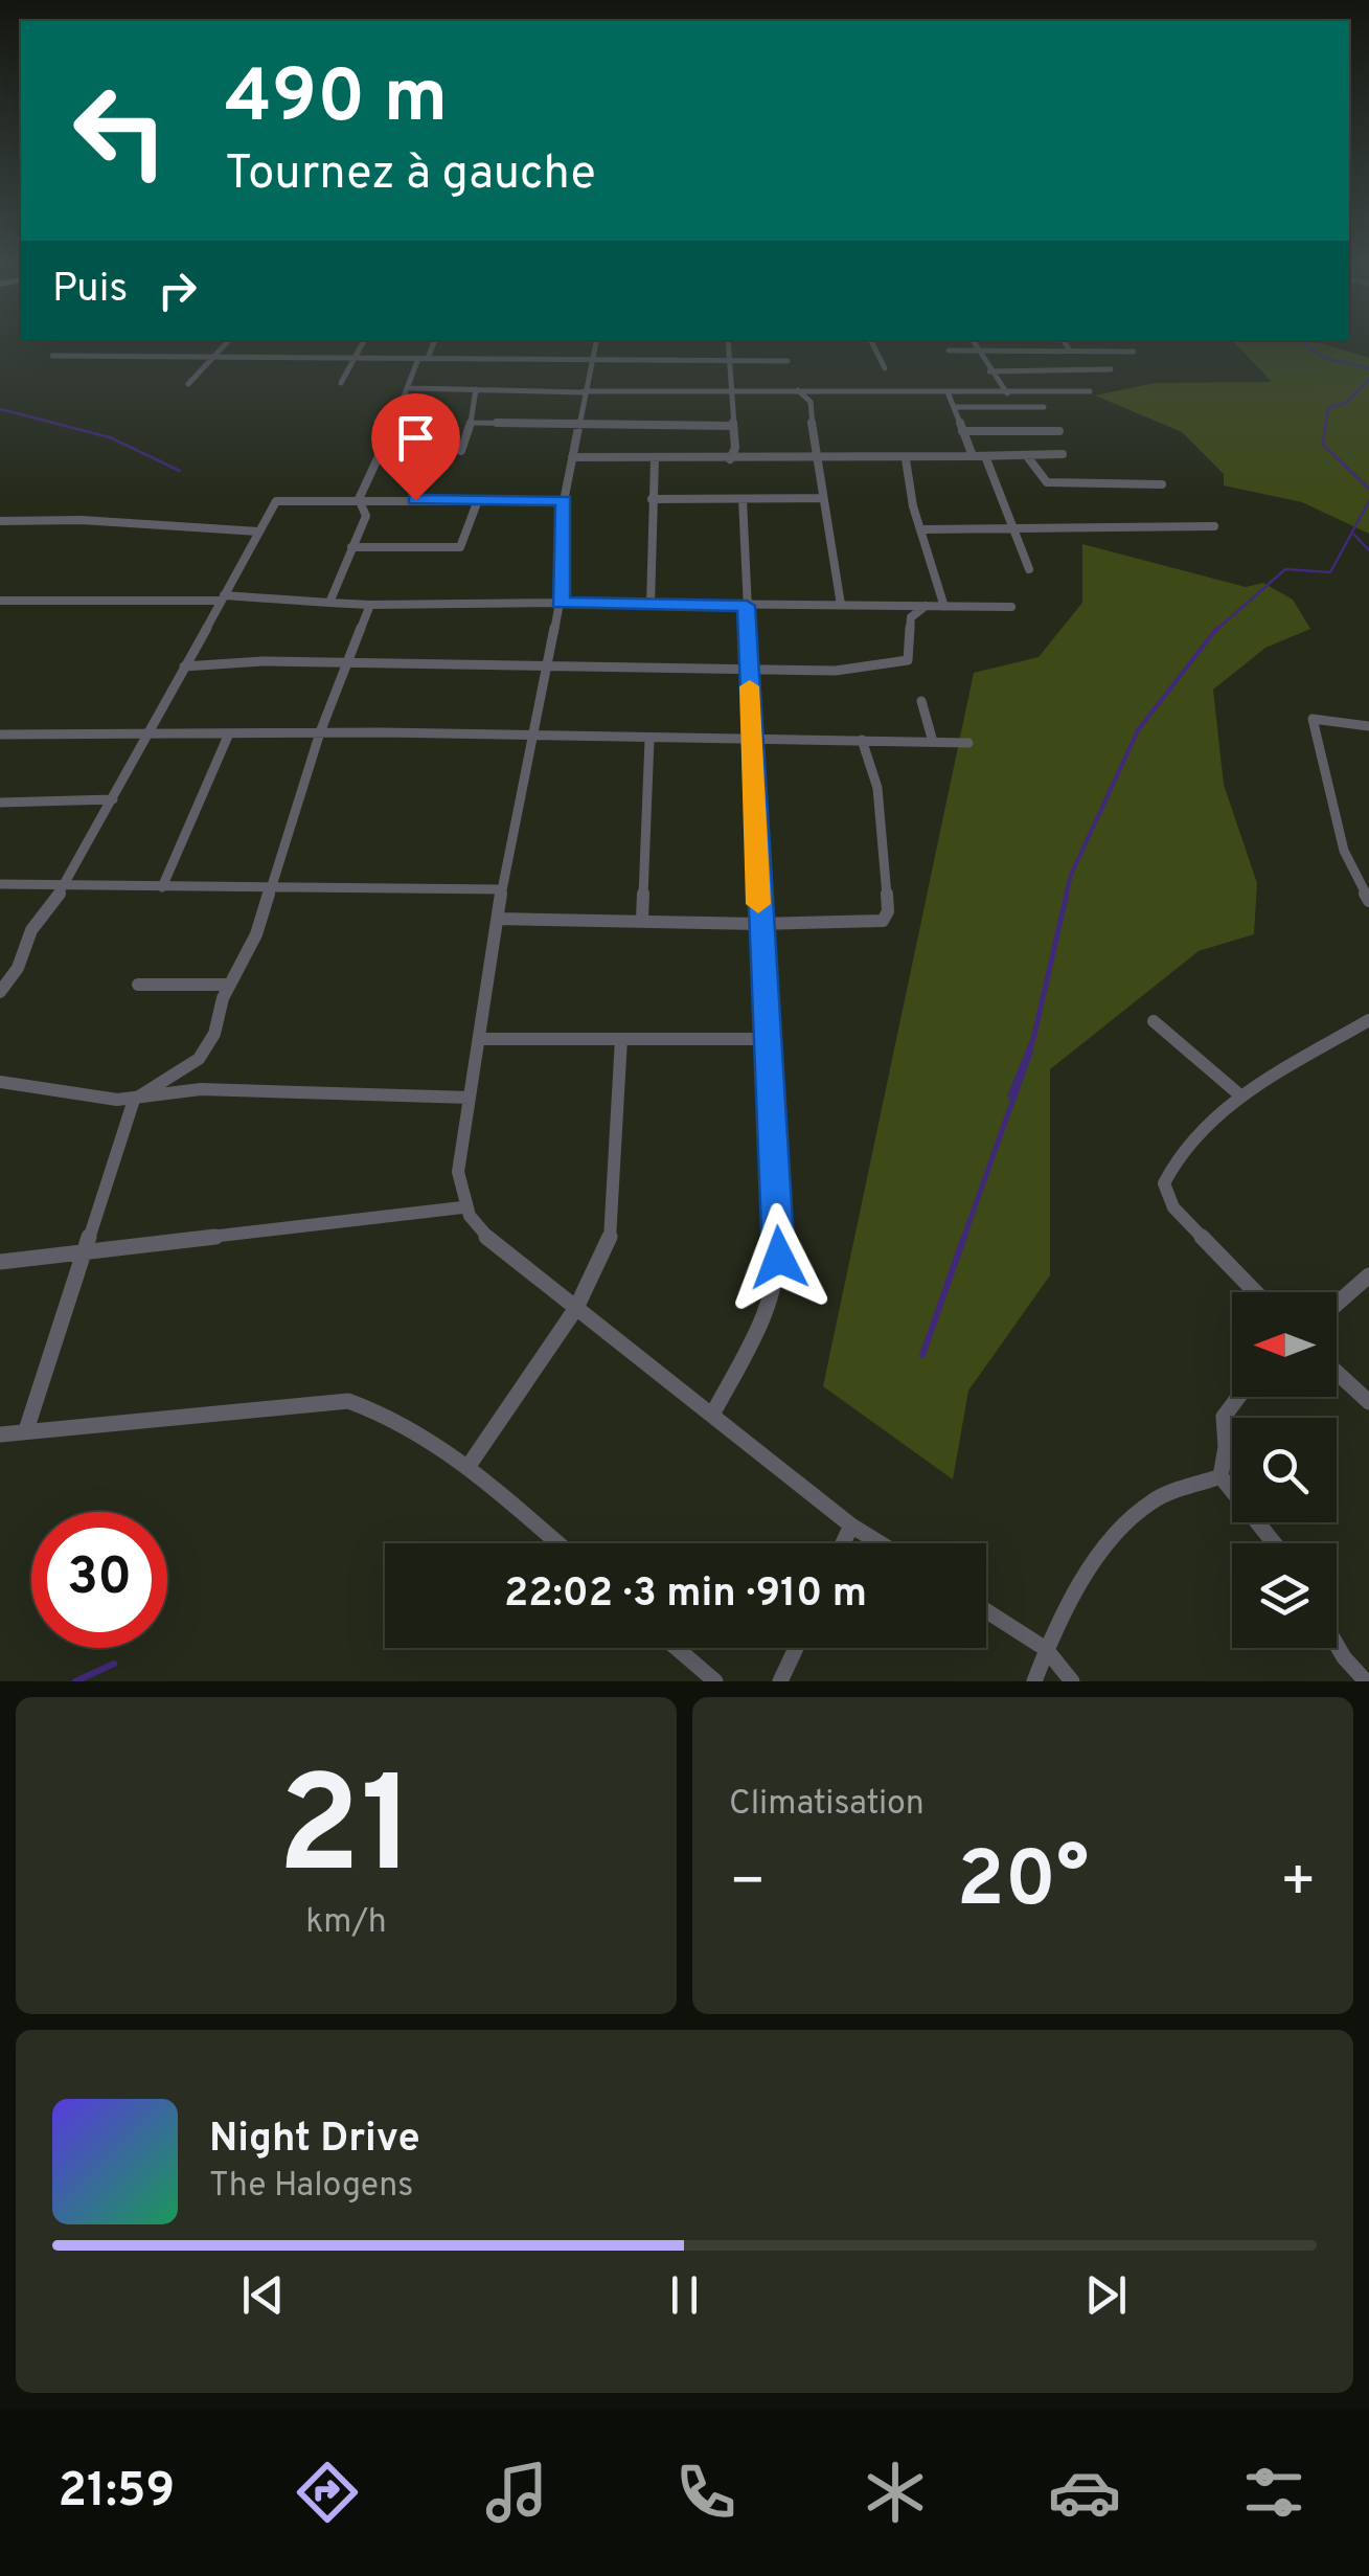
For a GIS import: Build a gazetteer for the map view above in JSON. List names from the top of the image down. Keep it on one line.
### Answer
{"north":"left","page":{"turn":["490 m","Tournez à gauche"],"then":"Puis","limit":"30","trip":"22:02 · 3 min · 910 m","tile":[["21","km/h"],"Climatisation"],"heat":["−","20°","+"],"song":["Night Drive","The Halogens"],"tabs":"21:59"}}
